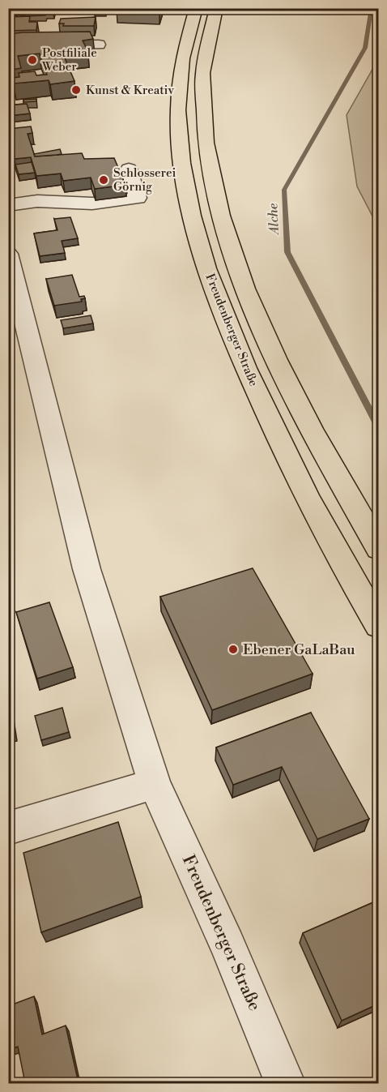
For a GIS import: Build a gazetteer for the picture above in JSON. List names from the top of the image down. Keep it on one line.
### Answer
{"streets":{"main road":["Freudenberger Straße"]},"water":["Alche"],"places":["Postfiliale Weber","Kunst & Kreativ","Schlosserei Görnig","Ebener GaLaBau"]}
